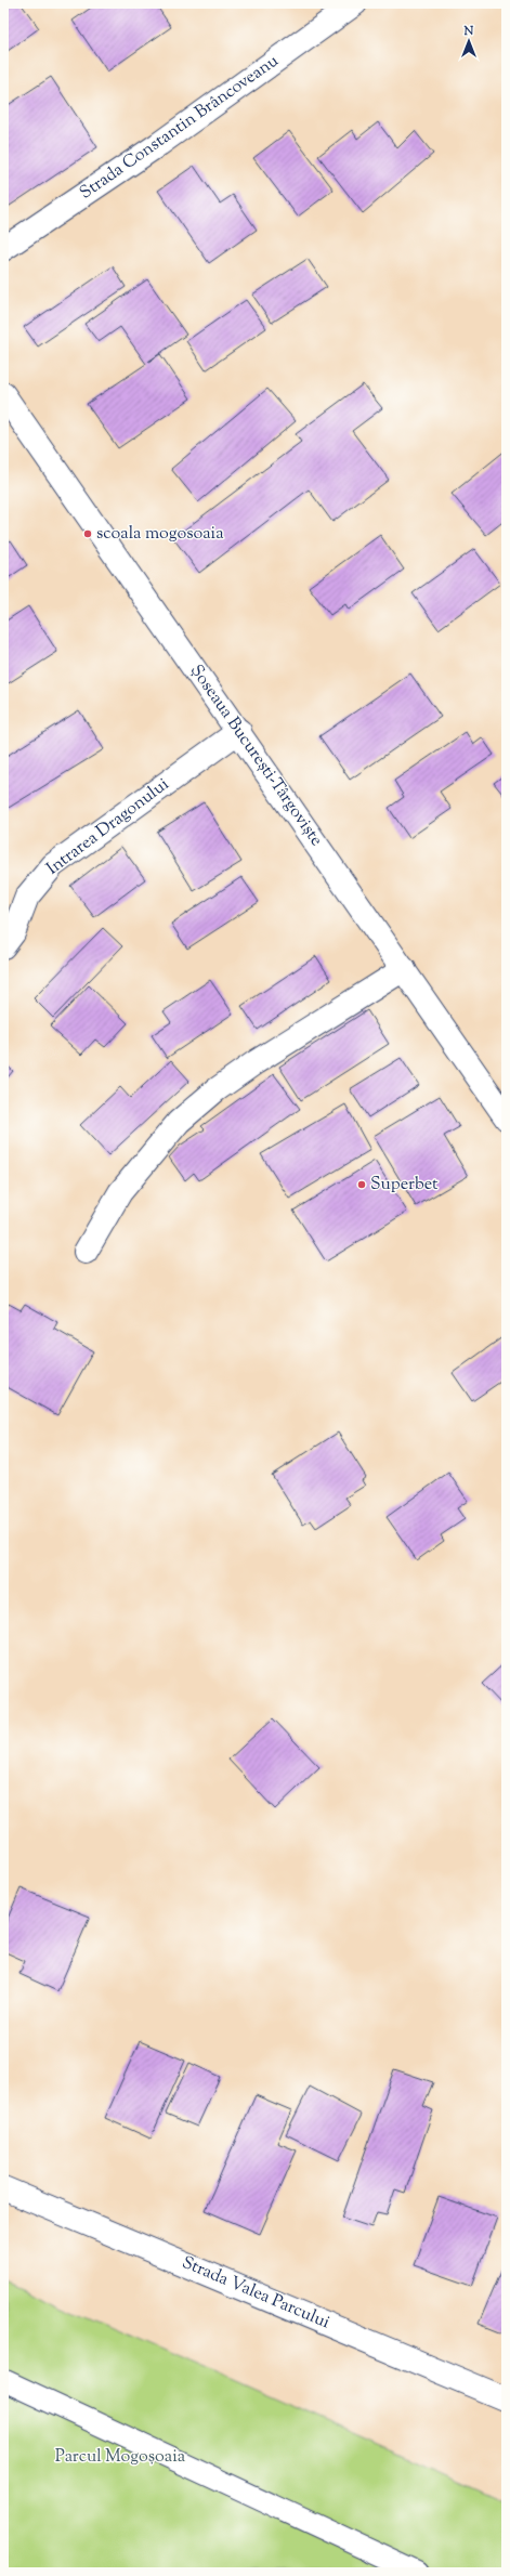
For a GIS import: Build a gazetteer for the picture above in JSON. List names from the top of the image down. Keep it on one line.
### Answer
{"streets":{"street":["Strada Constantin Brâncoveanu","Șoseaua București-Târgoviște","Intrarea Dragonului","Strada Valea Parcului"]},"crossings":[["Șoseaua București-Târgoviște","Intrarea Dragonului"]],"parks":["Parcul Mogoșoaia"],"places":["scoala mogosoaia","Superbet"],"north":"top"}
